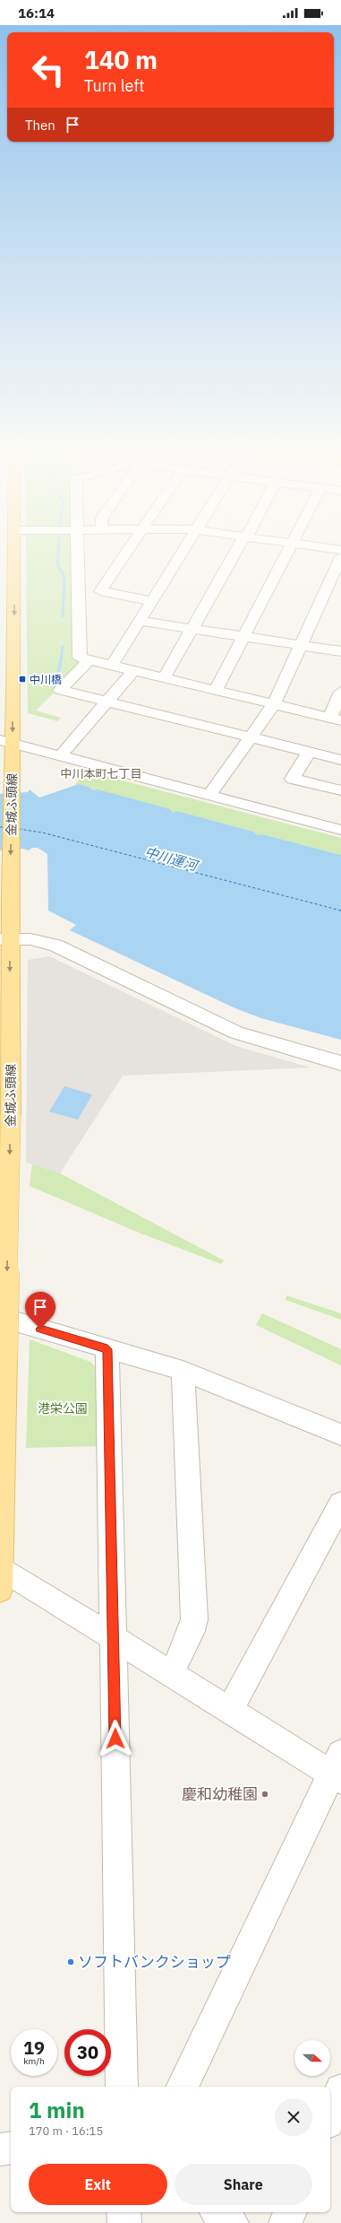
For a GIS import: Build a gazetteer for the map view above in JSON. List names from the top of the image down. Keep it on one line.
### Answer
{"streets":{"main road":["金城ふ頭線"]},"one_way":["金城ふ頭線"],"districts":["中川本町七丁目"],"water":["中川運河"],"parks":["港栄公園"],"places":{"transit":["中川橋"],"other":["慶和幼稚園","ソフトバンクショップ"]},"north":"right","page":{"status":"16:14","turn":["140 m","Turn left"],"then":"Then","speed":"19 km/h","limit":"30","heading":["1 min","170 m · 16:15"],"buttons":["Exit","Share"]}}
